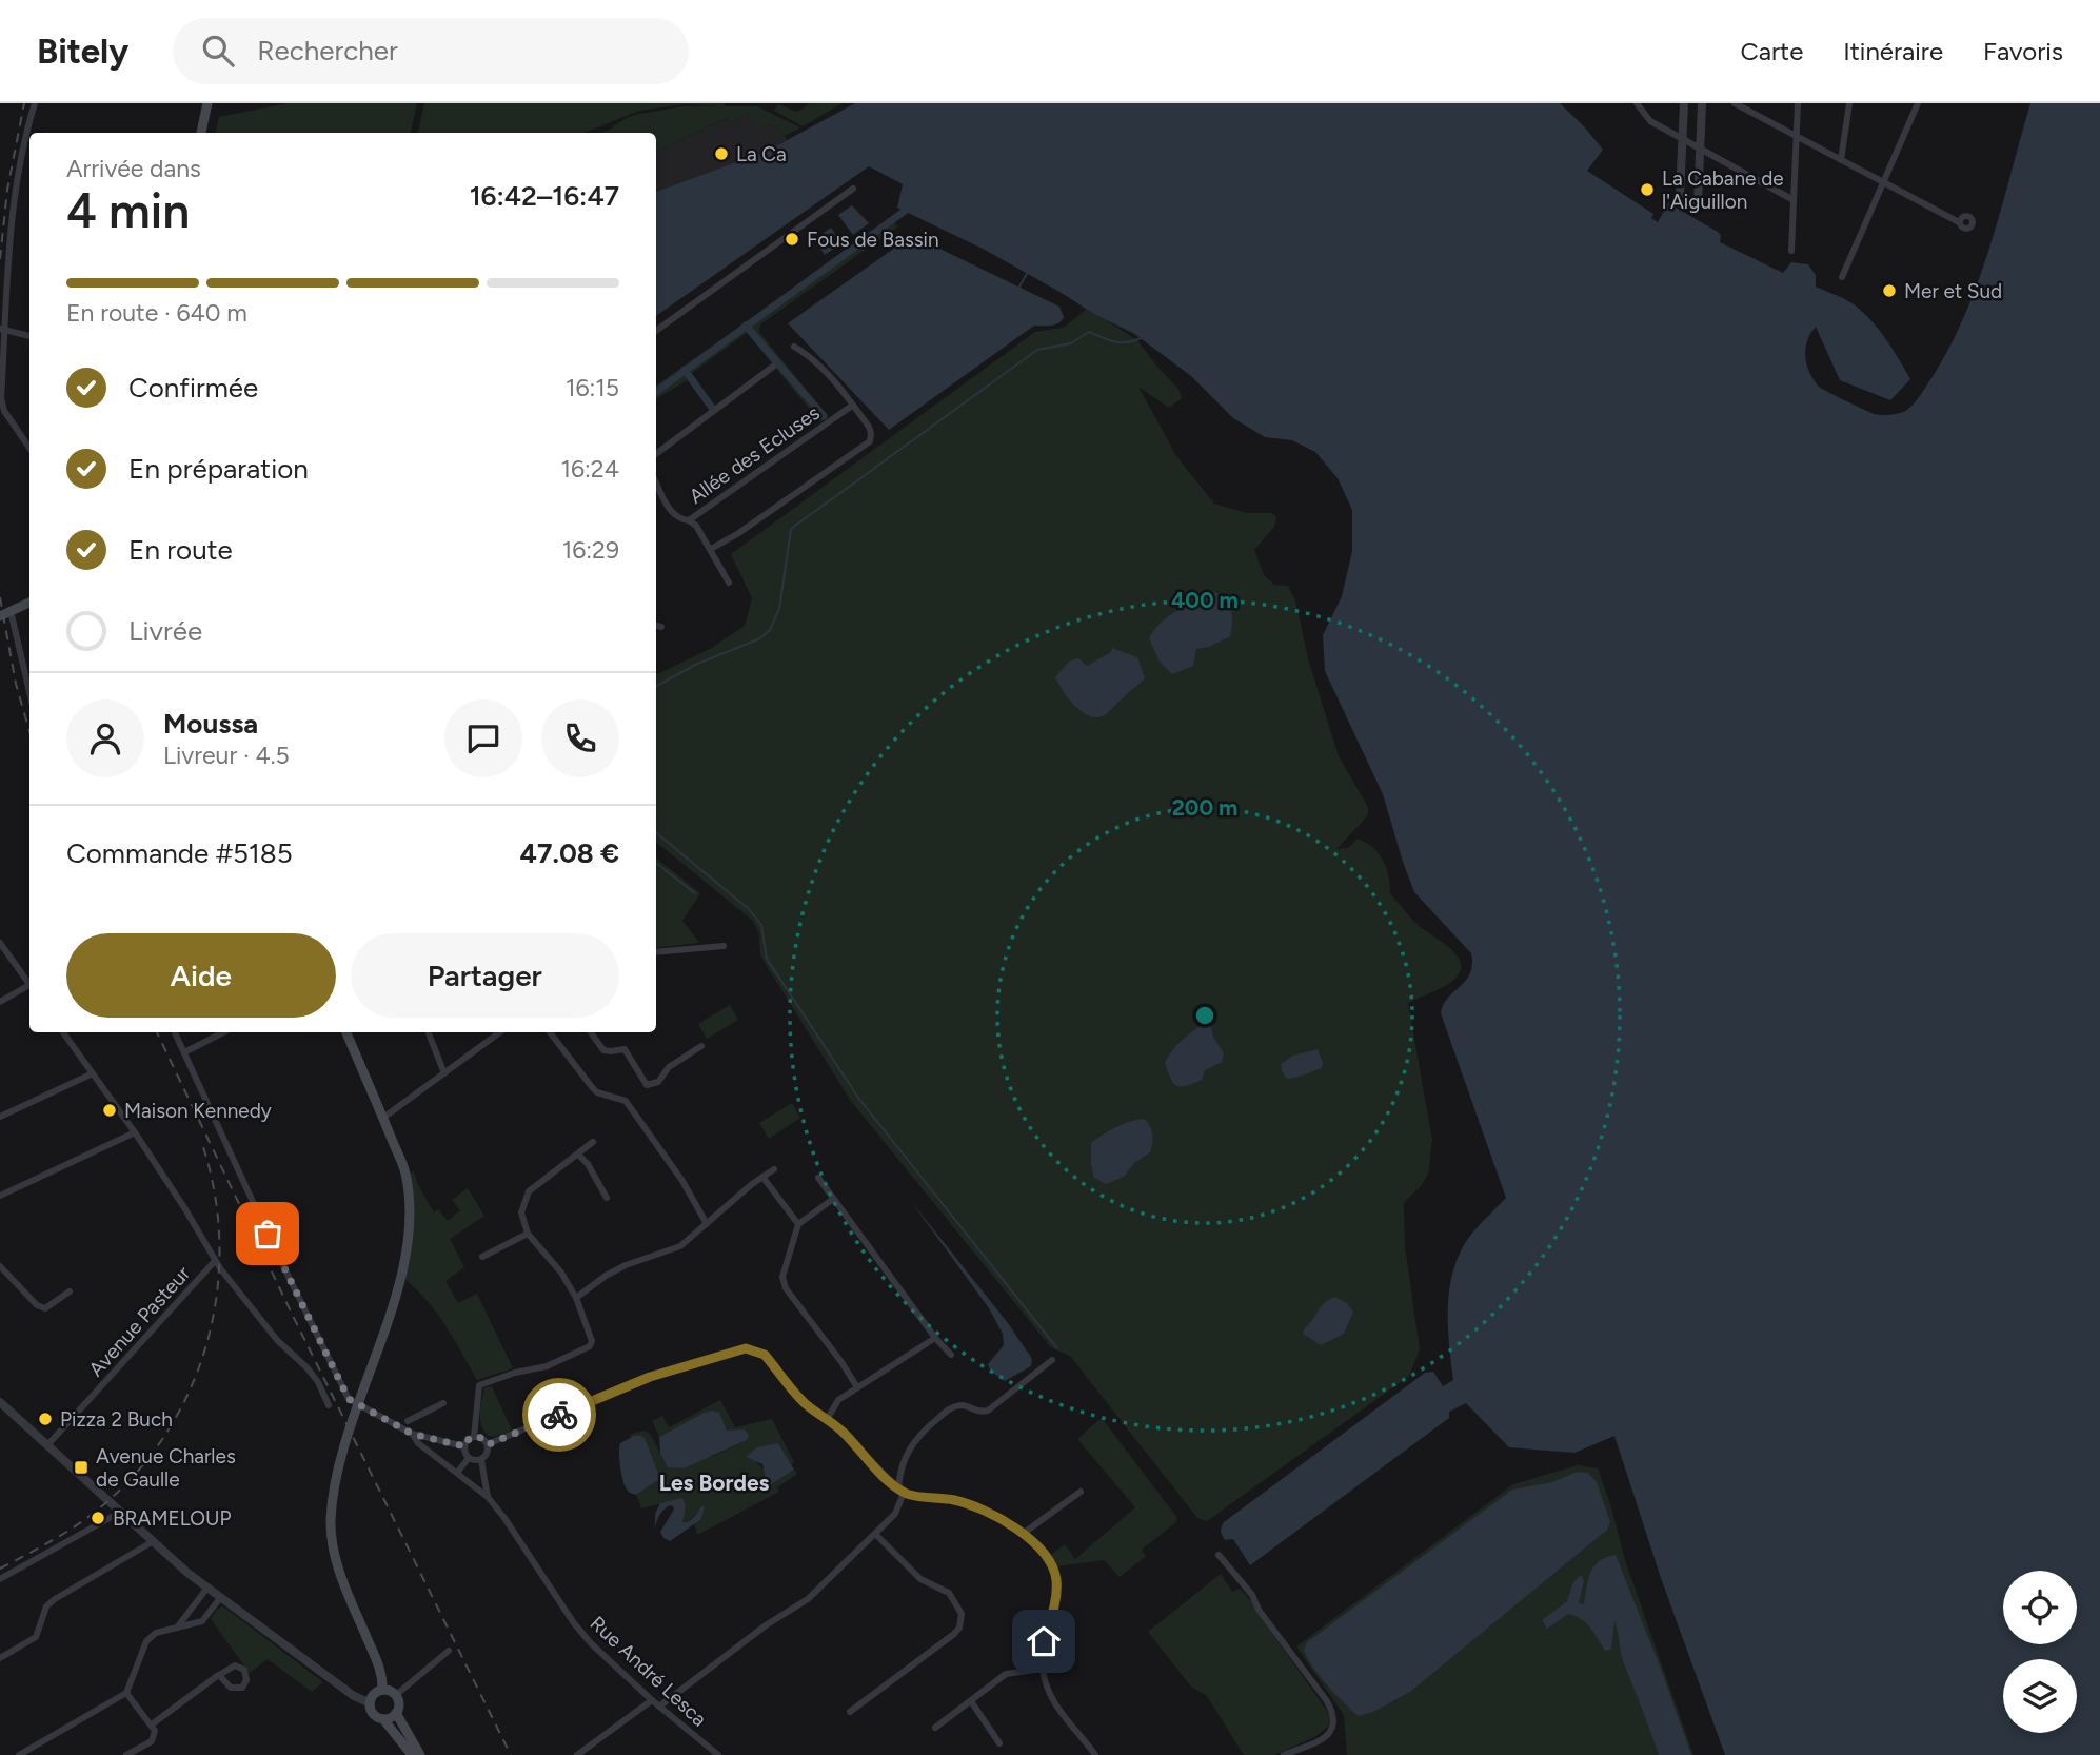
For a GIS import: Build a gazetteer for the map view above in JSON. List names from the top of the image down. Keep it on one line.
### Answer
{"streets":{"street":["Allée des Ecluses","Avenue Pasteur","Rue André Lesca"]},"districts":["Les Bordes"],"places":{"other":["La Ca","La Cabane de l'Aiguillon","Fous de Bassin","Mer et Sud","Maison Kennedy","Pizza 2 Buch","BRAMELOUP"],"transit":["Avenue Charles de Gaulle"]},"page":{"header":"Bitely","search":"Rechercher","nav":["Carte","Itinéraire","Favoris"],"heading":["4 min","Arrivée dans","16:42–16:47"],"panel":["Moussa","Livreur · 4.5","Commande #5185","47.08 €"],"bar":"En route · 640 m","list":[["Confirmée","16:15"],["En préparation","16:24"],["En route","16:29"],"Livrée"],"buttons":["Aide","Partager"]},"rings":["400 m","200 m"]}
